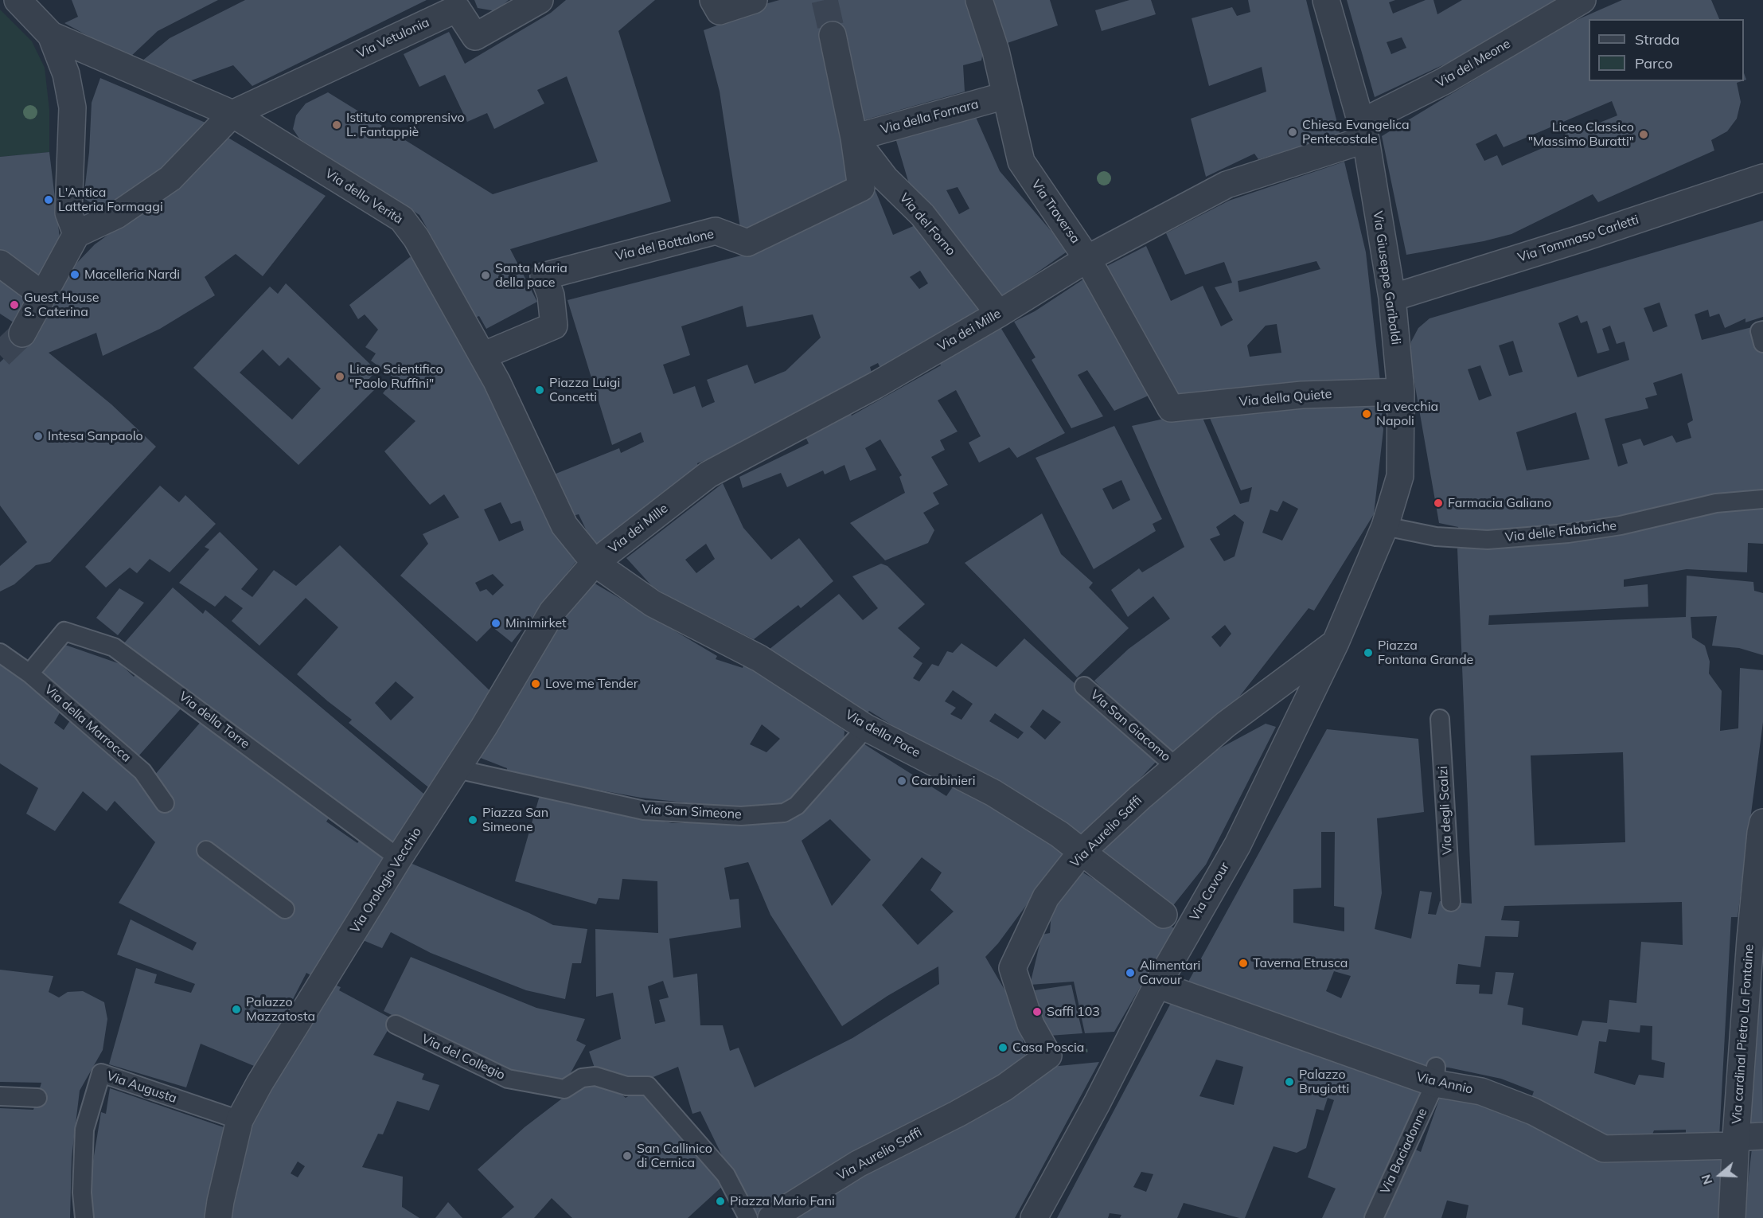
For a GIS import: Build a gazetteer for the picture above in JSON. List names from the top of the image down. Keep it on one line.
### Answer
{"streets":{"street":["Via Vetulonia","Via del Meone","Via della Fornara","Via della Verità","Via Traversa","Via del Forno","Via Tommaso Carletti","Via del Bottalone","Via Giuseppe Garibaldi","Via dei Mille","Via della Quiete","Via della Pace","Via Aurelio Saffi","Via Orologio Vecchio","Via Cavour","Via cardinal Pietro La Fontaine","Via Annio"],"lane":["Via delle Fabbriche","Via della Torre","Via della Marrocca","Via San Giacomo","Via degli Scalzi","Via San Simeone","Via del Collegio","Via Augusta","Via Baciadonne"]},"crossings":[["Via Vetulonia","Via della Verità"],["Via del Meone","Via Giuseppe Garibaldi"],["Via del Meone","Via dei Mille"],["Via della Fornara","Via Traversa"],["Via della Fornara","Via del Forno"],["Via della Fornara","Via del Bottalone"],["Via della Verità","Via del Bottalone"],["Via della Verità","Via dei Mille"],["Via della Verità","Via della Pace"],["Via della Verità","Via Orologio Vecchio"],["Via Traversa","Via dei Mille"],["Via Traversa","Via della Quiete"],["Via del Forno","Via del Bottalone"],["Via del Forno","Via dei Mille"],["Via Tommaso Carletti","Via Giuseppe Garibaldi"],["Via Giuseppe Garibaldi","Via dei Mille"],["Via Giuseppe Garibaldi","Via della Quiete"],["Via Giuseppe Garibaldi","Via delle Fabbriche"],["Via Giuseppe Garibaldi","Via Cavour"],["Via dei Mille","Via della Pace"],["Via dei Mille","Via Orologio Vecchio"],["Via della Torre","Via della Marrocca"],["Via della Torre","Via Orologio Vecchio"],["Via San Giacomo","Via Aurelio Saffi"],["Via della Pace","Via San Simeone"],["Via della Pace","Via Aurelio Saffi"],["Via della Pace","Via Orologio Vecchio"],["Via San Simeone","Via Orologio Vecchio"],["Via Aurelio Saffi","Via Cavour"],["Via Orologio Vecchio","Via Augusta"],["Via Cavour","Via Annio"],["Via cardinal Pietro La Fontaine","Via Annio"],["Via Annio","Via Baciadonne"]],"places":["Istituto comprensivo L. Fantappiè","Chiesa Evangelica Pentecostale","Liceo Classico \"Massimo Buratti\"","L'Antica Latteria Formaggi","Macelleria Nardi","Santa Maria della pace","Guest House S. Caterina","Liceo Scientifico \"Paolo Ruffini\"","Piazza Luigi Concetti","La vecchia Napoli","Intesa Sanpaolo","Farmacia Galiano","Minimirket","Piazza Fontana Grande","Love me Tender","Carabinieri","Piazza San Simeone","Taverna Etrusca","Alimentari Cavour","Palazzo Mazzatosta","Saffi 103","Casa Poscia","Palazzo Brugiotti","San Callinico di Cernica","Piazza Mario Fani"],"legend":["Strada","Parco"],"north":"left"}
